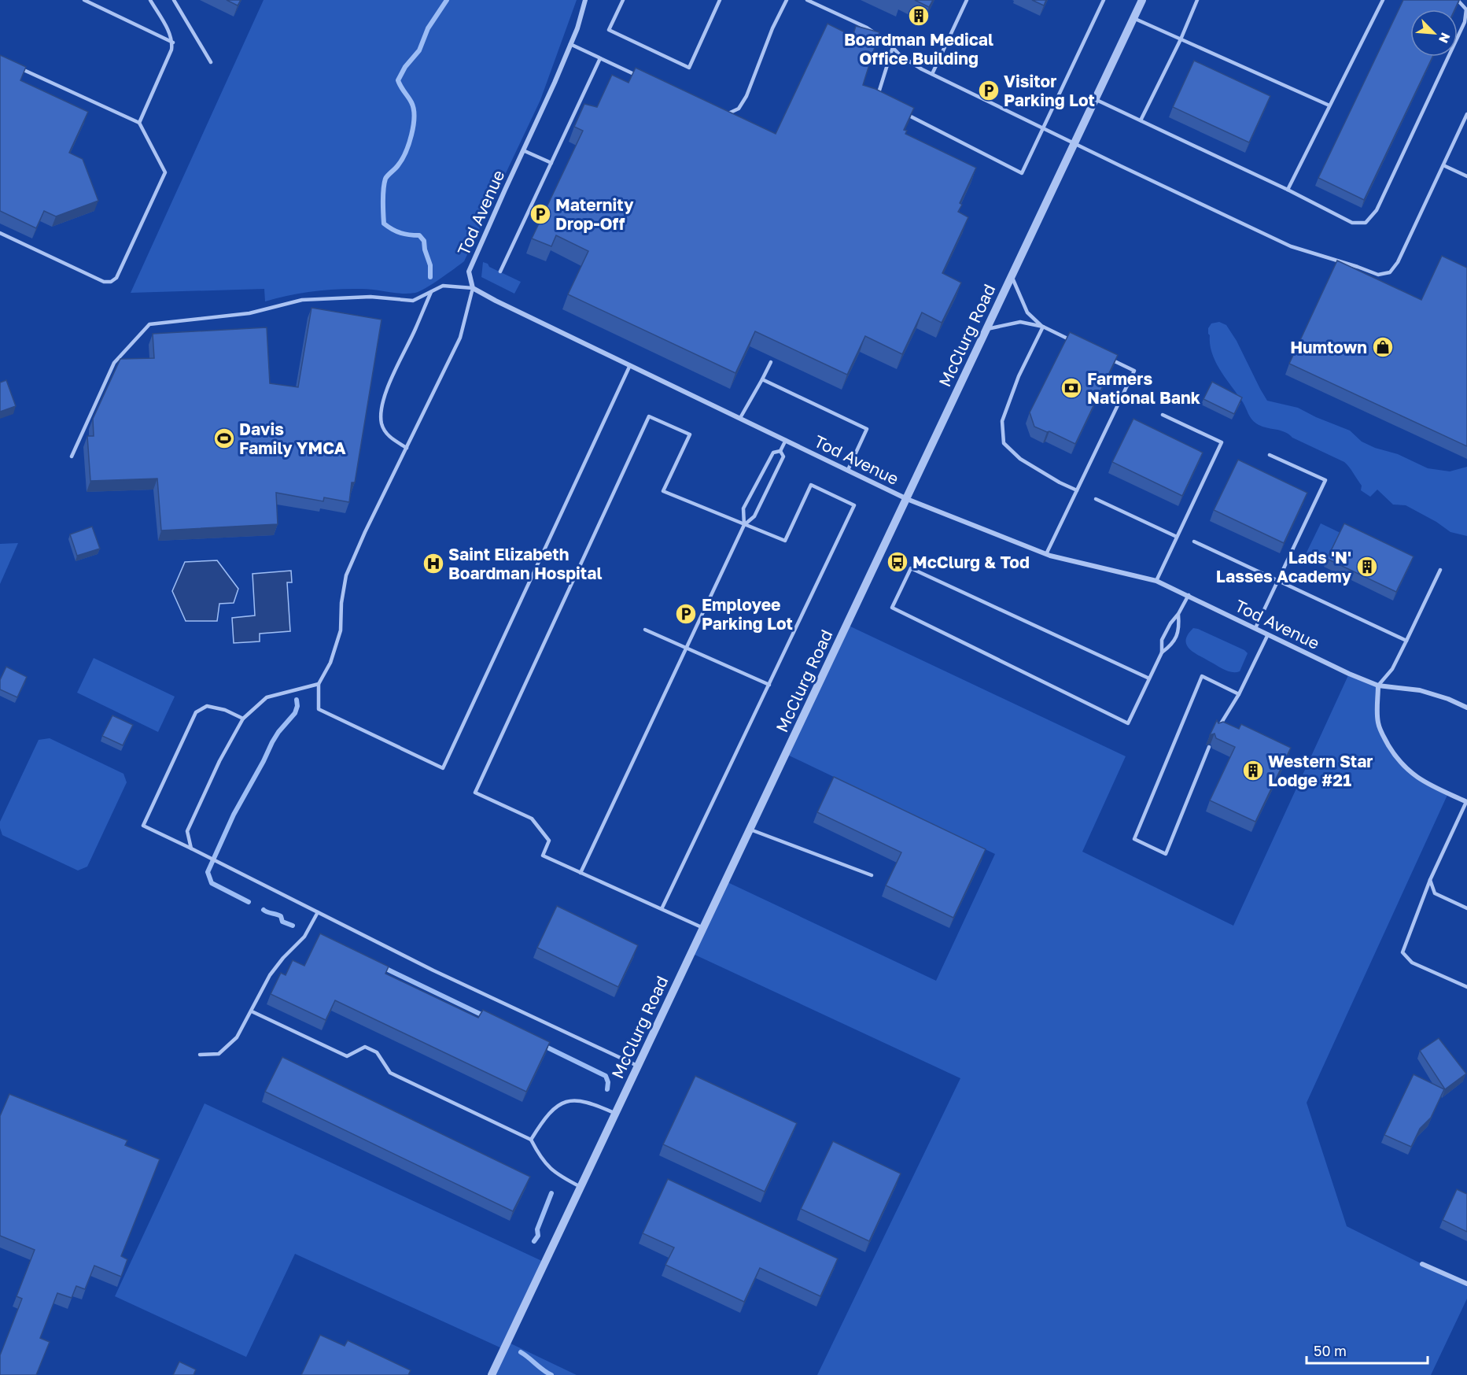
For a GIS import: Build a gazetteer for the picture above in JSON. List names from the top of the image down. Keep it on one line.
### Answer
{"streets":{"street":["Tod Avenue","McClurg Road"]},"crossings":[["Tod Avenue","McClurg Road"]],"places":{"building":["Boardman Medical Office Building","Lads 'N' Lasses Academy","Western Star Lodge #21"],"parking":["Visitor Parking Lot","Maternity Drop-Off","Employee Parking Lot"],"shop":["Humtown"],"bank":["Farmers National Bank"],"sports":["Davis Family YMCA"],"bus stop":["McClurg & Tod"],"hospital":["Saint Elizabeth Boardman Hospital"]},"scale_bar":"50 m","north":"bottom right"}
